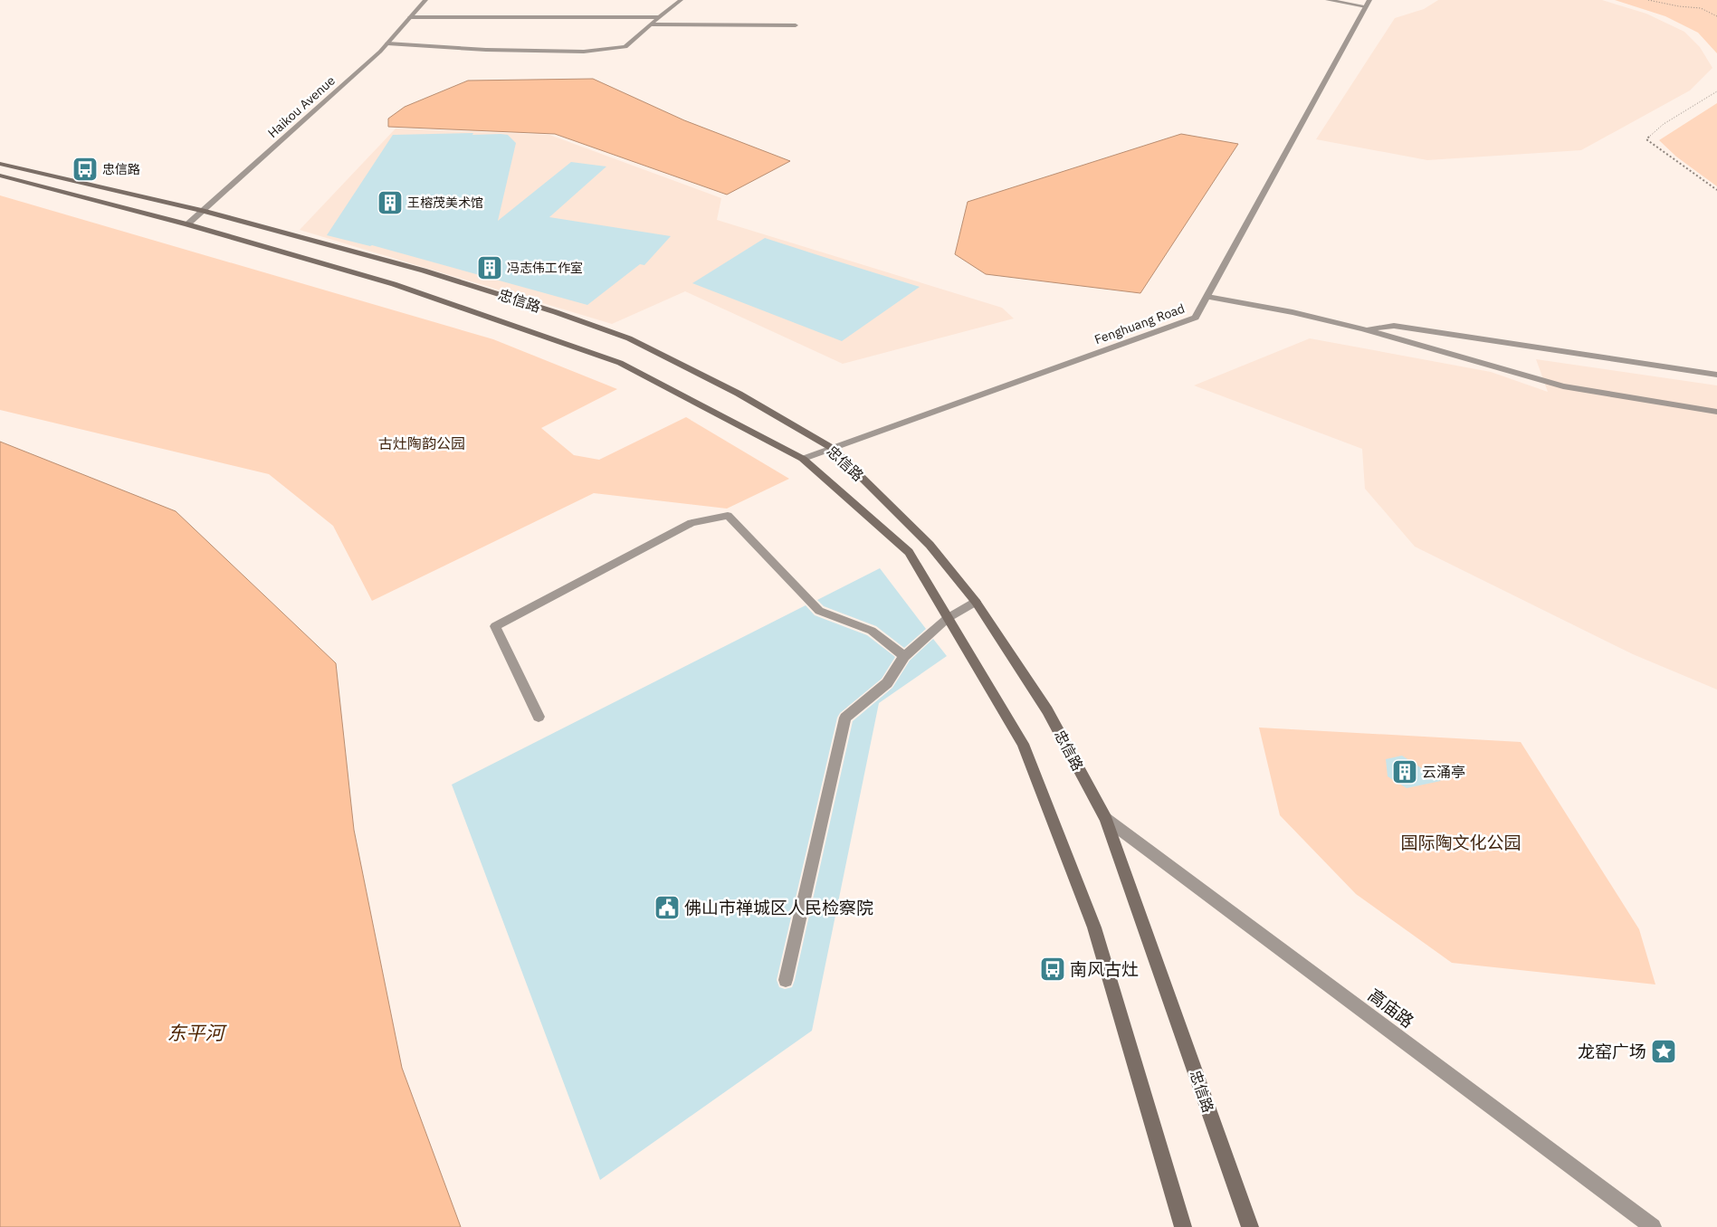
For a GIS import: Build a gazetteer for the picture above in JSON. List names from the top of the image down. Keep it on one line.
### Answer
{"streets":{"main road":["忠信路"],"street":["Haikou Avenue","Fenghuang Road","高庙路"]},"crossings":[["Haikou Avenue","忠信路"],["忠信路","Fenghuang Road"],["忠信路","高庙路"]],"water":["东平河"],"parks":["古灶陶韵公园","国际陶文化公园"],"places":{"bus stop":["忠信路","南风古灶"],"building":["王榕茂美术馆","冯志伟工作室","云涌亭"],"public building":["佛山市禅城区人民检察院"],"place":["龙窑广场"]}}
